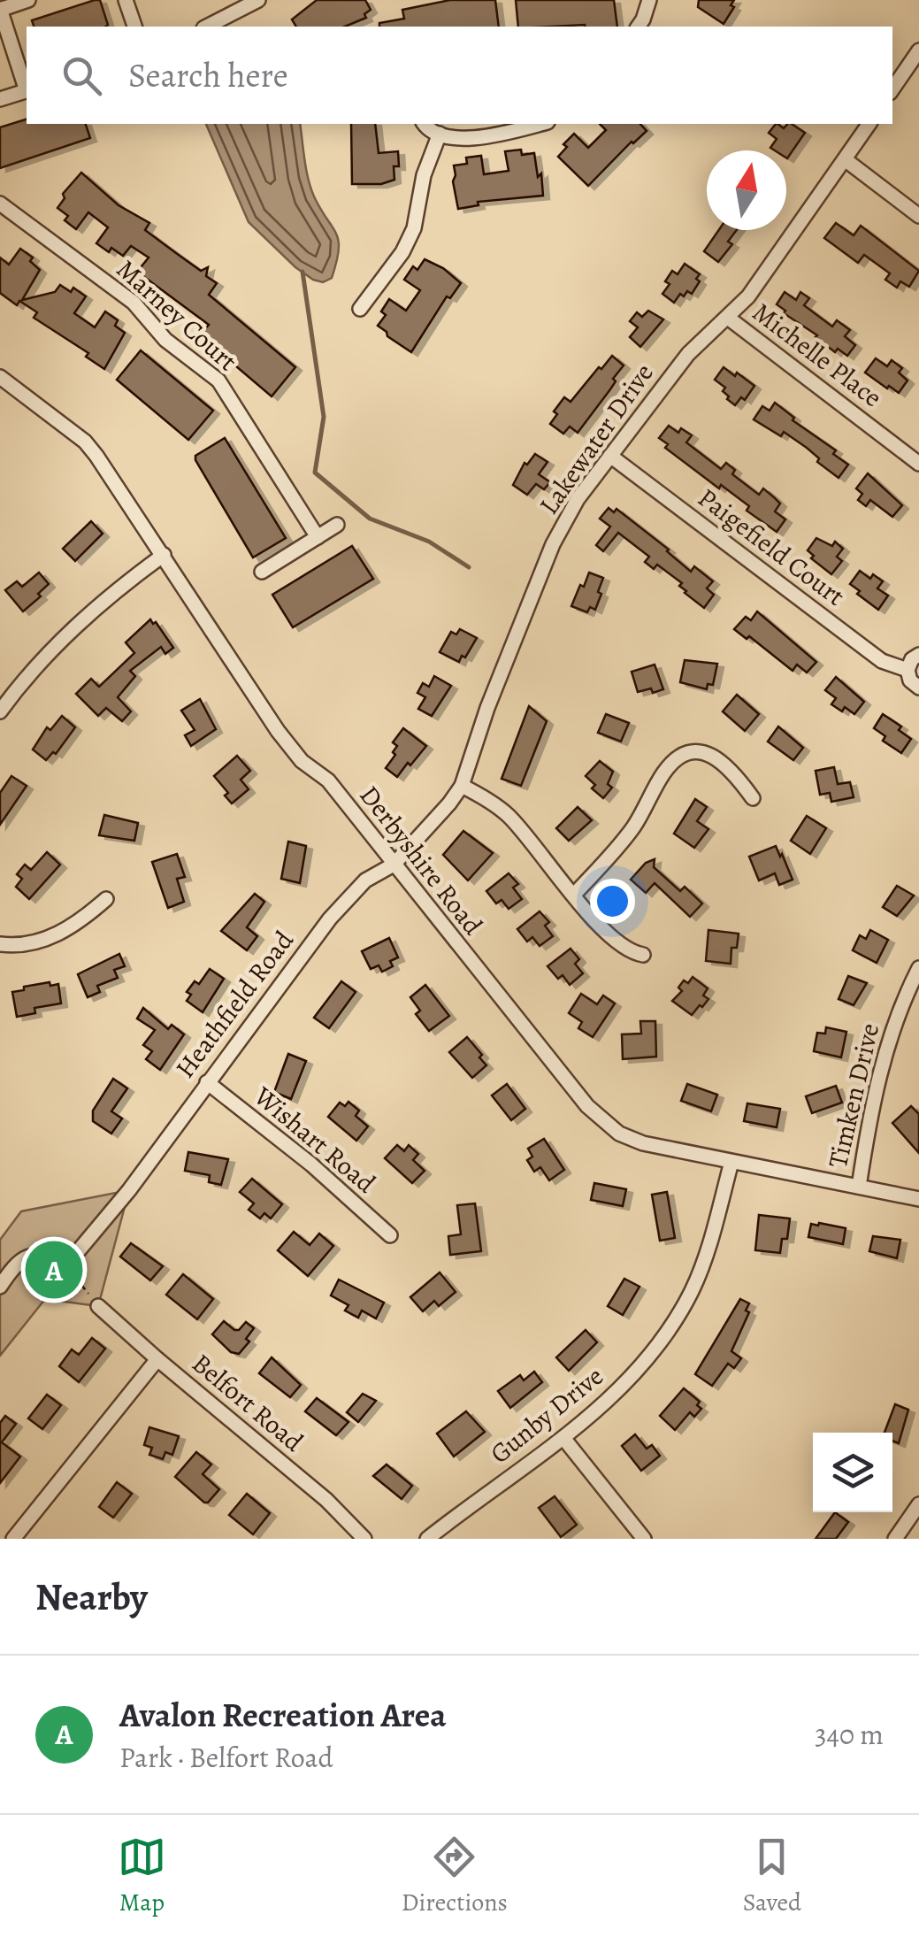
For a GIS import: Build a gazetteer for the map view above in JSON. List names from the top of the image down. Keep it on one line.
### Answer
{"streets":{"street":["Marney Court","Michelle Place","Lakewater Drive","Paigefield Court","Derbyshire Road","Heathfield Road","Timken Drive","Wishart Road","Belfort Road","Gunby Drive"]},"crossings":[["Michelle Place","Lakewater Drive"],["Lakewater Drive","Paigefield Court"],["Lakewater Drive","Derbyshire Road"],["Lakewater Drive","Heathfield Road"],["Derbyshire Road","Heathfield Road"],["Derbyshire Road","Timken Drive"],["Derbyshire Road","Gunby Drive"],["Heathfield Road","Wishart Road"]],"north":"top","page":{"search":"Search here","pins":"A","heading":"Nearby","list":[{"mark":"A","name":"Avalon Recreation Area","note":"Park · Belfort Road","value":"340 m"}],"nav":["Map","Directions","Saved"]}}
